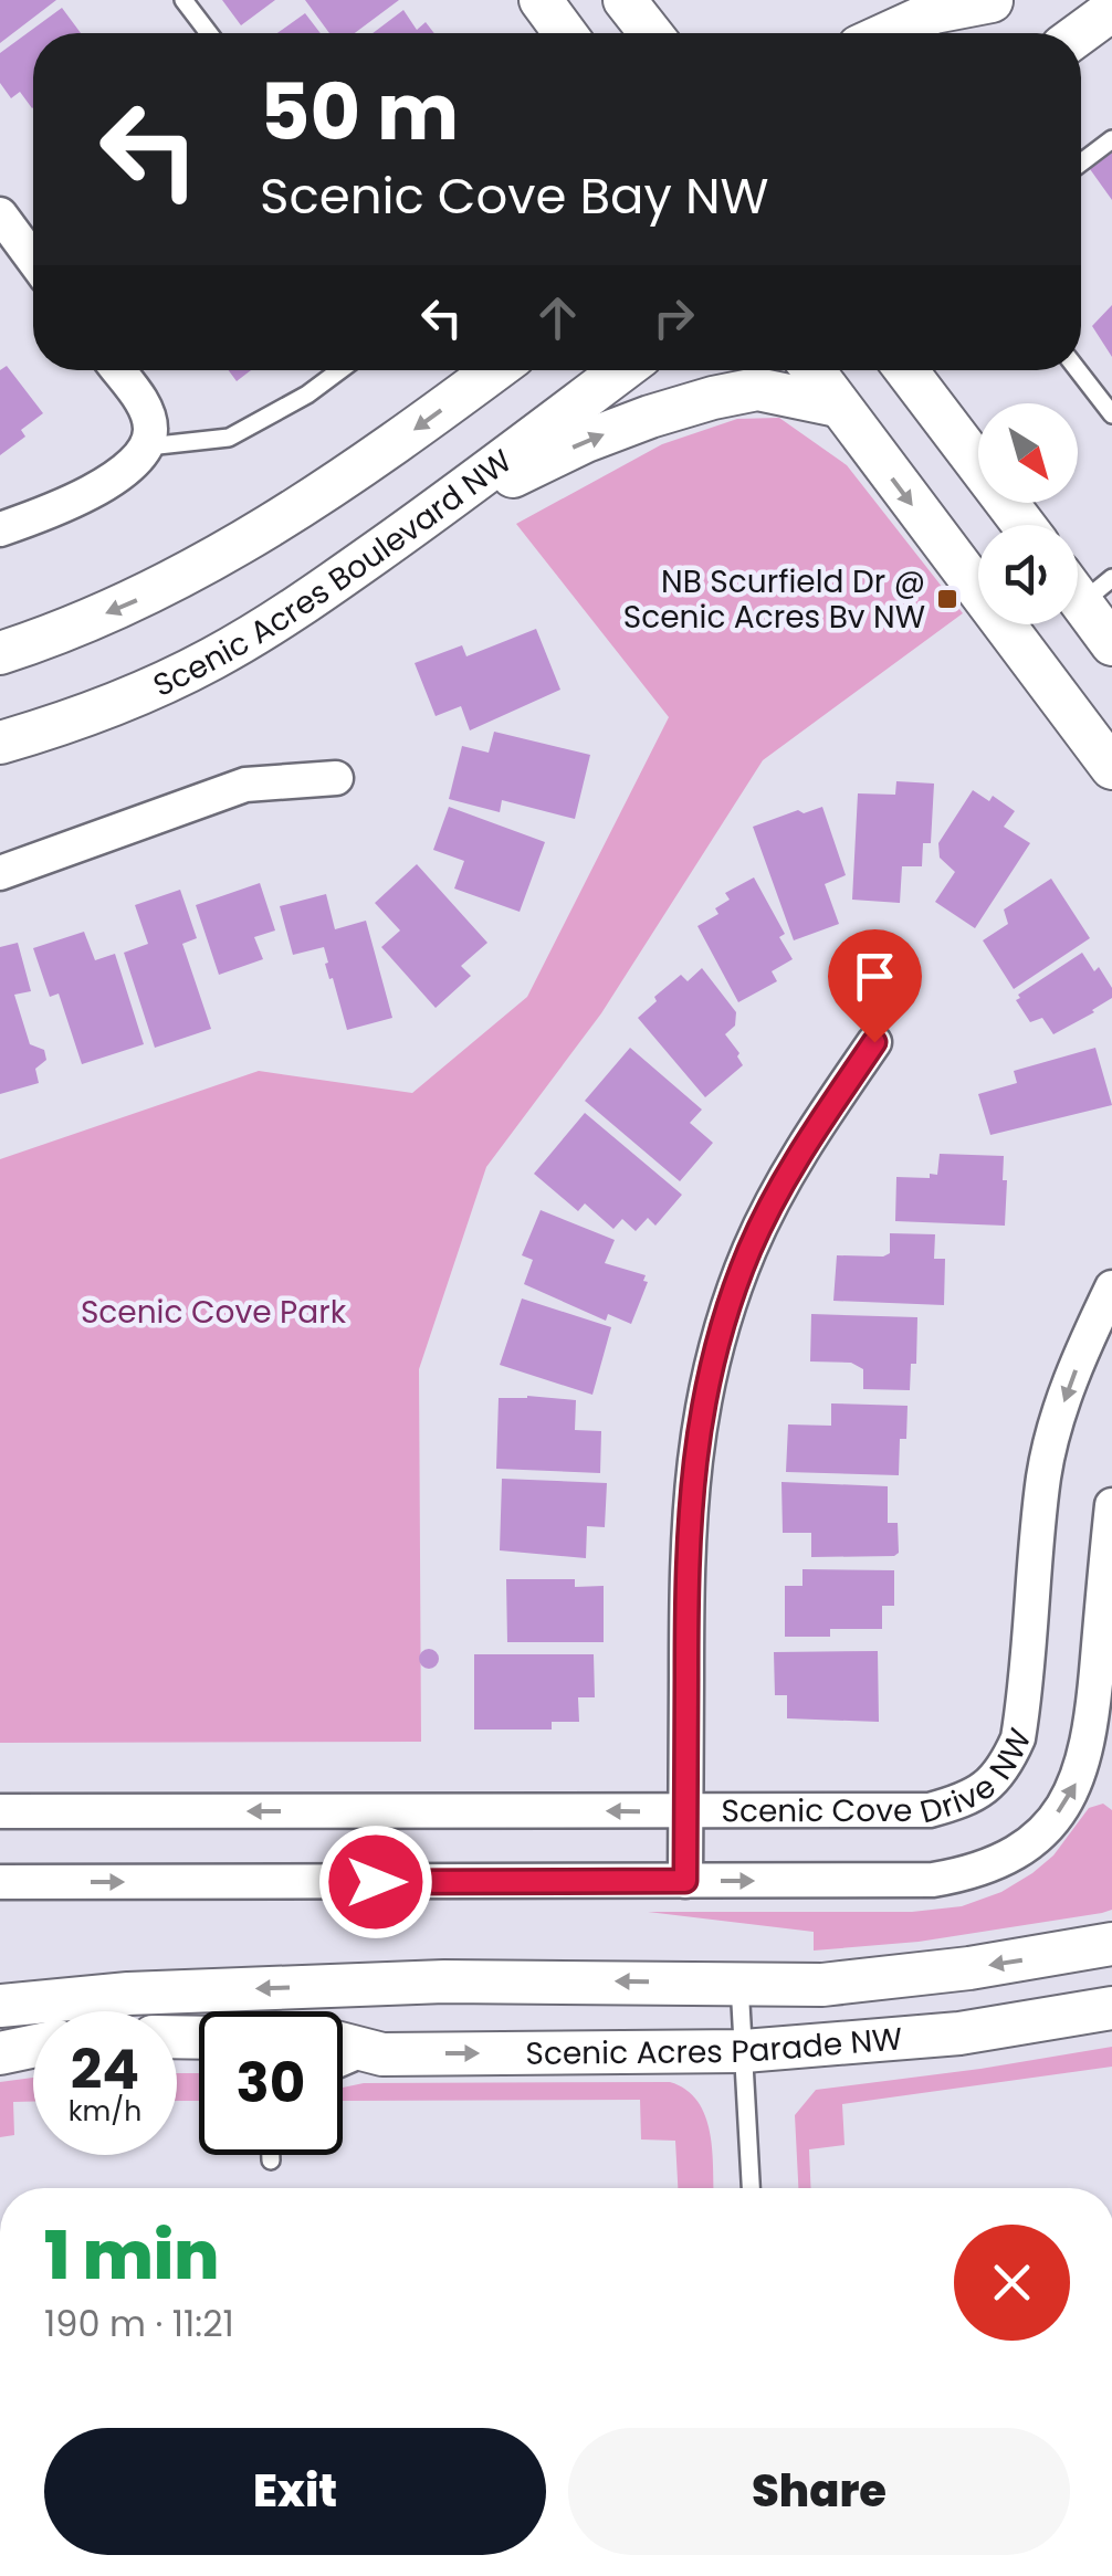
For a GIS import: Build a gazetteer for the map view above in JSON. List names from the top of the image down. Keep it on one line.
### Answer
{"streets":{"street":["Scenic Acres Boulevard NW","Scenic Cove Drive NW","Scenic Acres Parade NW"]},"parks":["Scenic Cove Park"],"places":{"transit":["NB Scurfield Dr @ Scenic Acres Bv NW"]},"north":"bottom right","page":{"turn":["50 m","Scenic Cove Bay NW"],"speed":"24 km/h","limit":"30","heading":["1 min","190 m · 11:21"],"buttons":["Exit","Share"]}}
